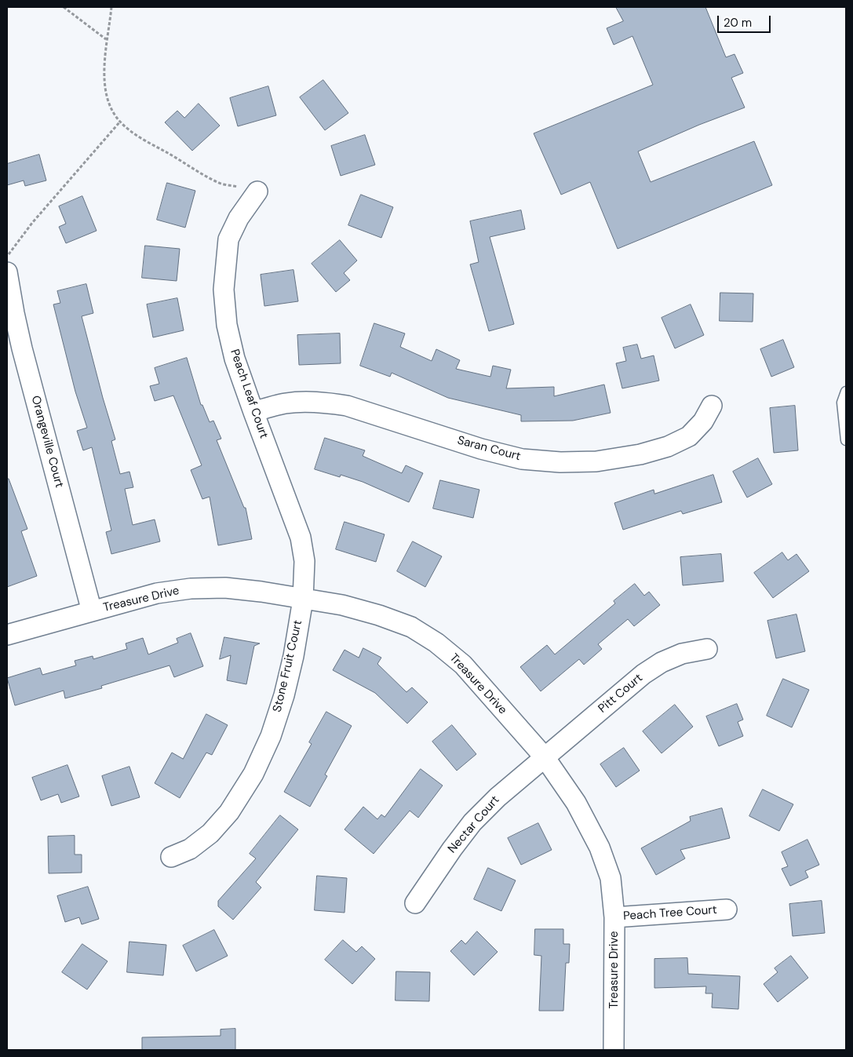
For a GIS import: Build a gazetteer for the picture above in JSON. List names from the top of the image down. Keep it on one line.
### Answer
{"streets":{"street":["Peach Leaf Court","Orangeville Court","Saran Court","Treasure Drive","Stone Fruit Court","Pitt Court","Nectar Court","Peach Tree Court"]},"crossings":[["Peach Leaf Court","Saran Court"],["Peach Leaf Court","Treasure Drive"],["Peach Leaf Court","Stone Fruit Court"],["Orangeville Court","Treasure Drive"],["Treasure Drive","Stone Fruit Court"],["Treasure Drive","Pitt Court"],["Treasure Drive","Nectar Court"],["Treasure Drive","Peach Tree Court"],["Pitt Court","Nectar Court"]],"scale_bar":"20 m"}
